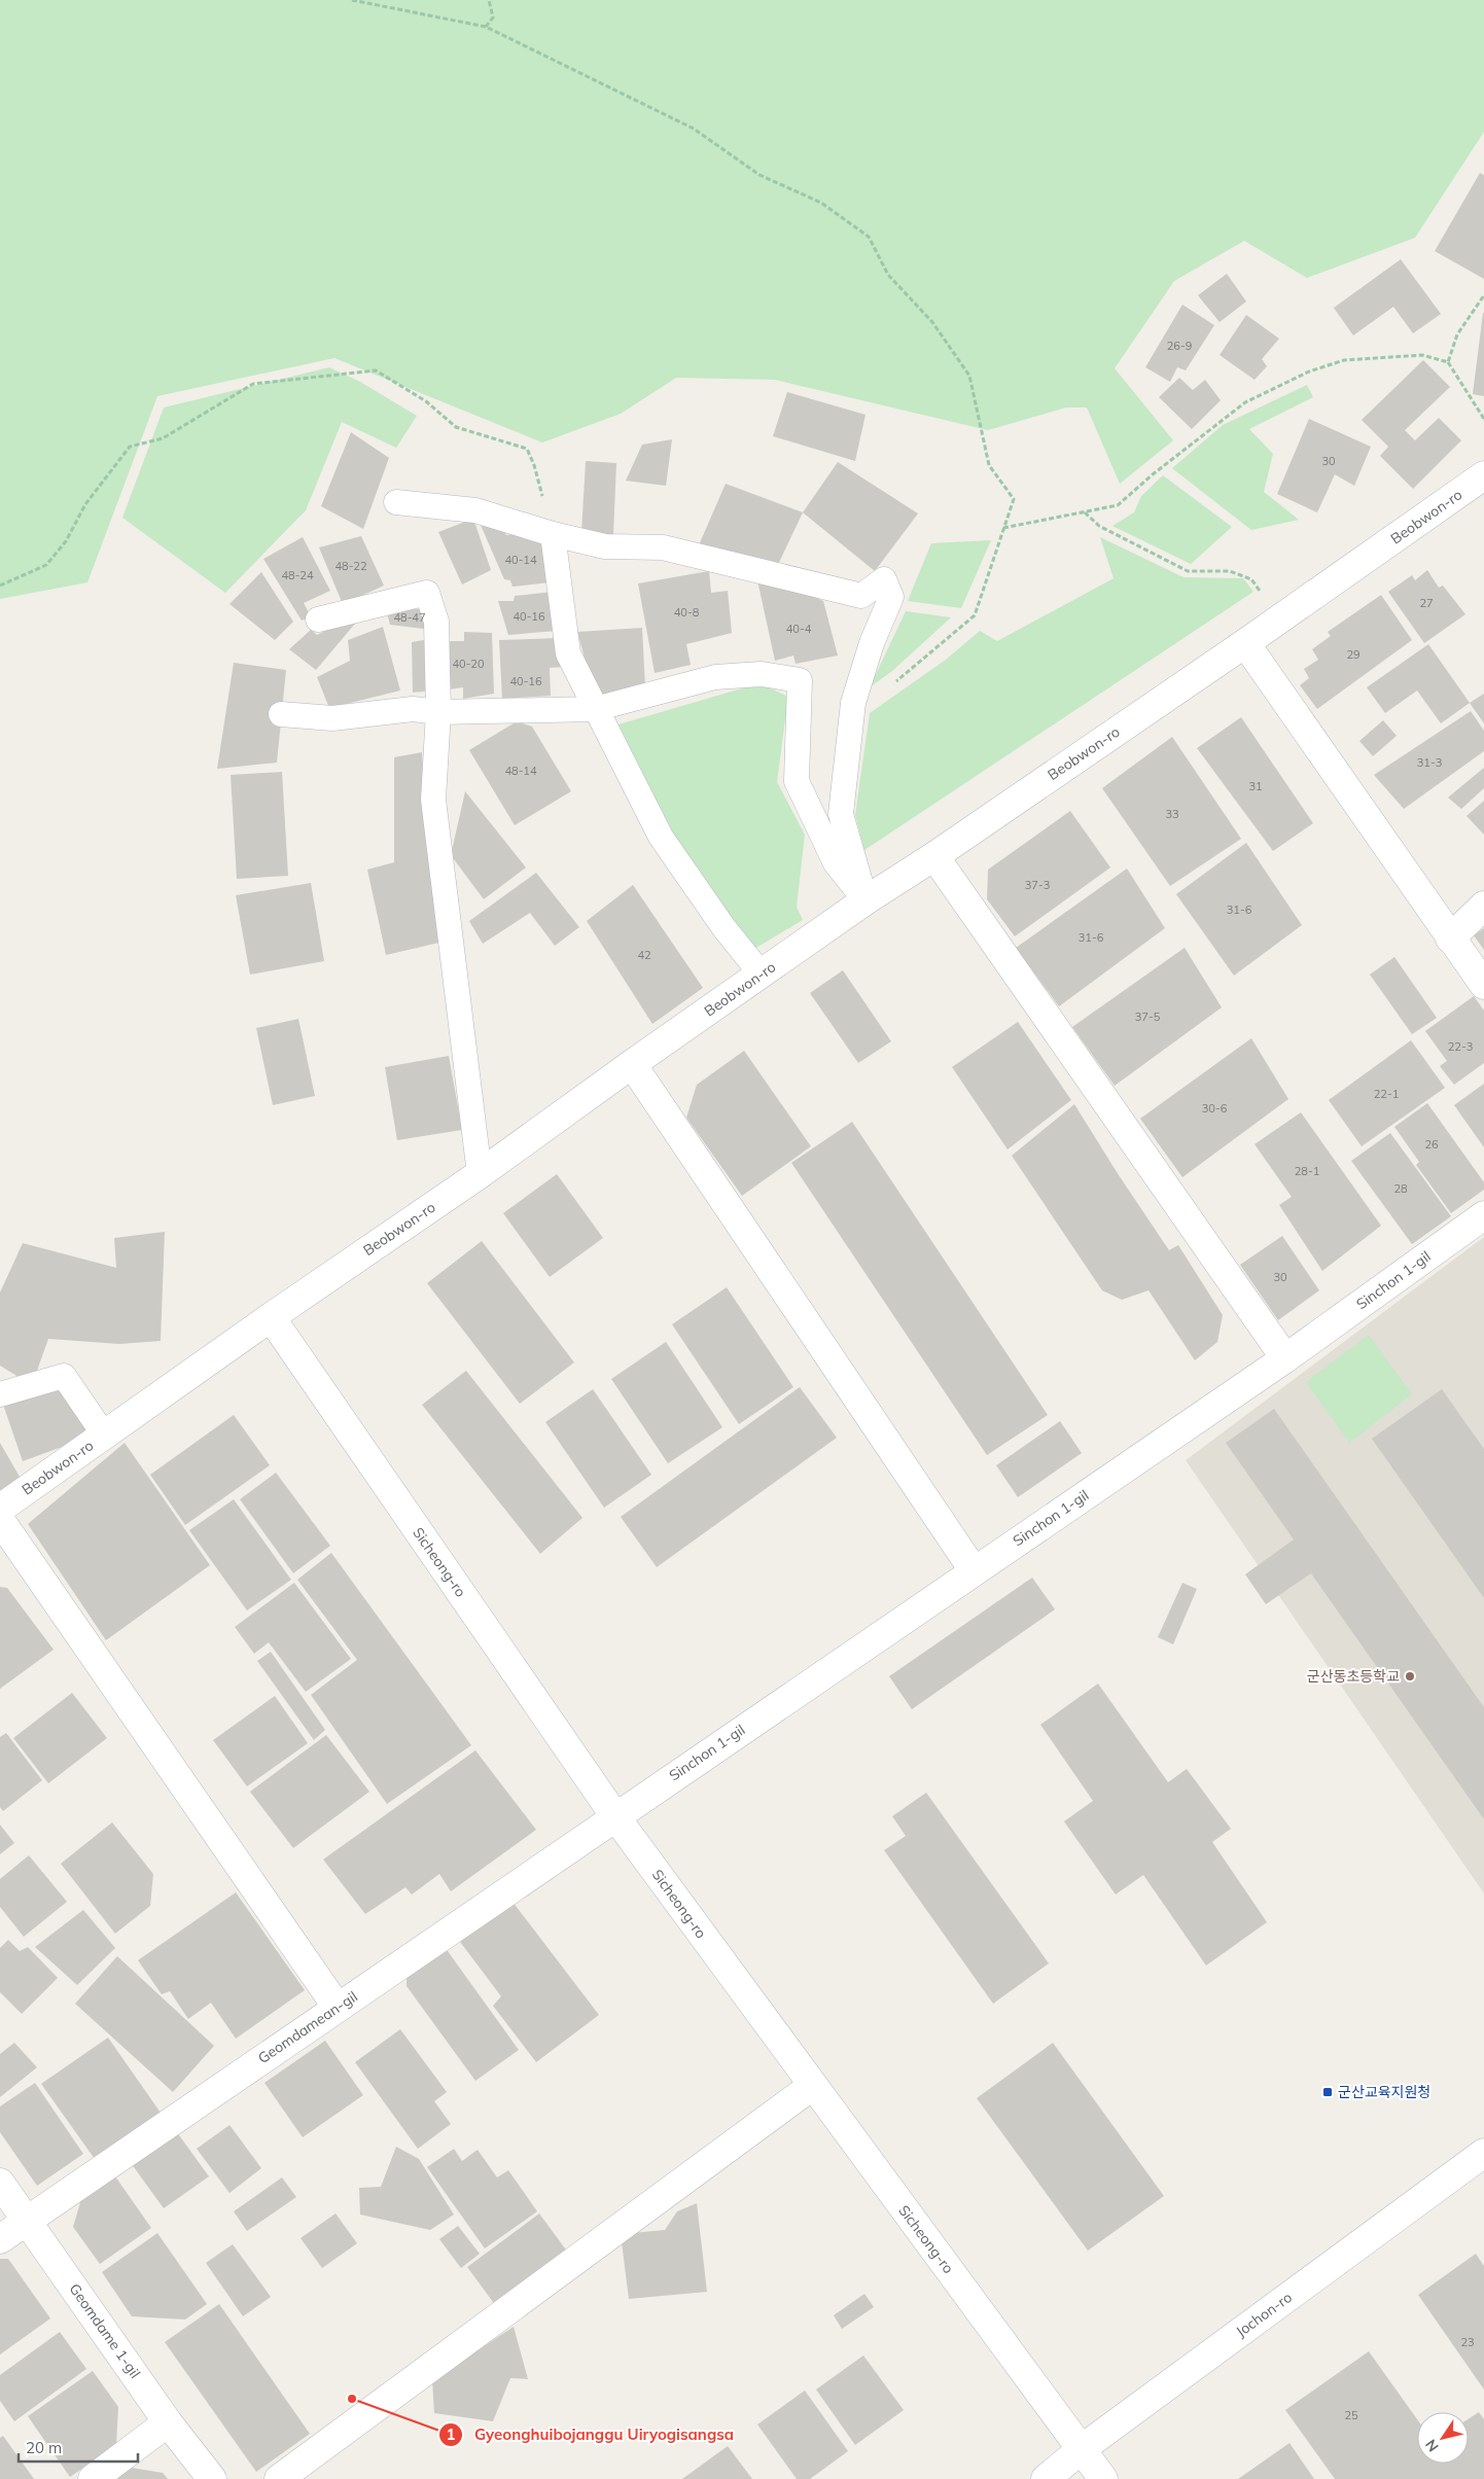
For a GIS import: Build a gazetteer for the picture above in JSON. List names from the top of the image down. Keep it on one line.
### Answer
{"streets":{"street":["Beobwon-ro","Sinchon 1-gil","Sicheong-ro","Geomdamean-gil","Jochon-ro","Geomdame 1-gil"]},"crossings":[["Beobwon-ro","Sicheong-ro"],["Sinchon 1-gil","Sicheong-ro"],["Sinchon 1-gil","Geomdamean-gil"],["Sicheong-ro","Geomdamean-gil"],["Sicheong-ro","Jochon-ro"],["Geomdamean-gil","Geomdame 1-gil"]],"places":{"other":["군산동초등학교","Gyeonghuibojanggu Uiryogisangsa"],"transit":["군산교육지원청"]},"house_numbers":["26-9","30","40-14","48-22","48-24","27","40-8","40-16","48-47","40-4","29","40-20","40-16","31-3","48-14","31","33","37-3","31-6","31-6","42","37-5","22-3","22-1","30-6","26","28-1","28","30","23","25"],"scale_bar":"20 m","north":"bottom left"}
